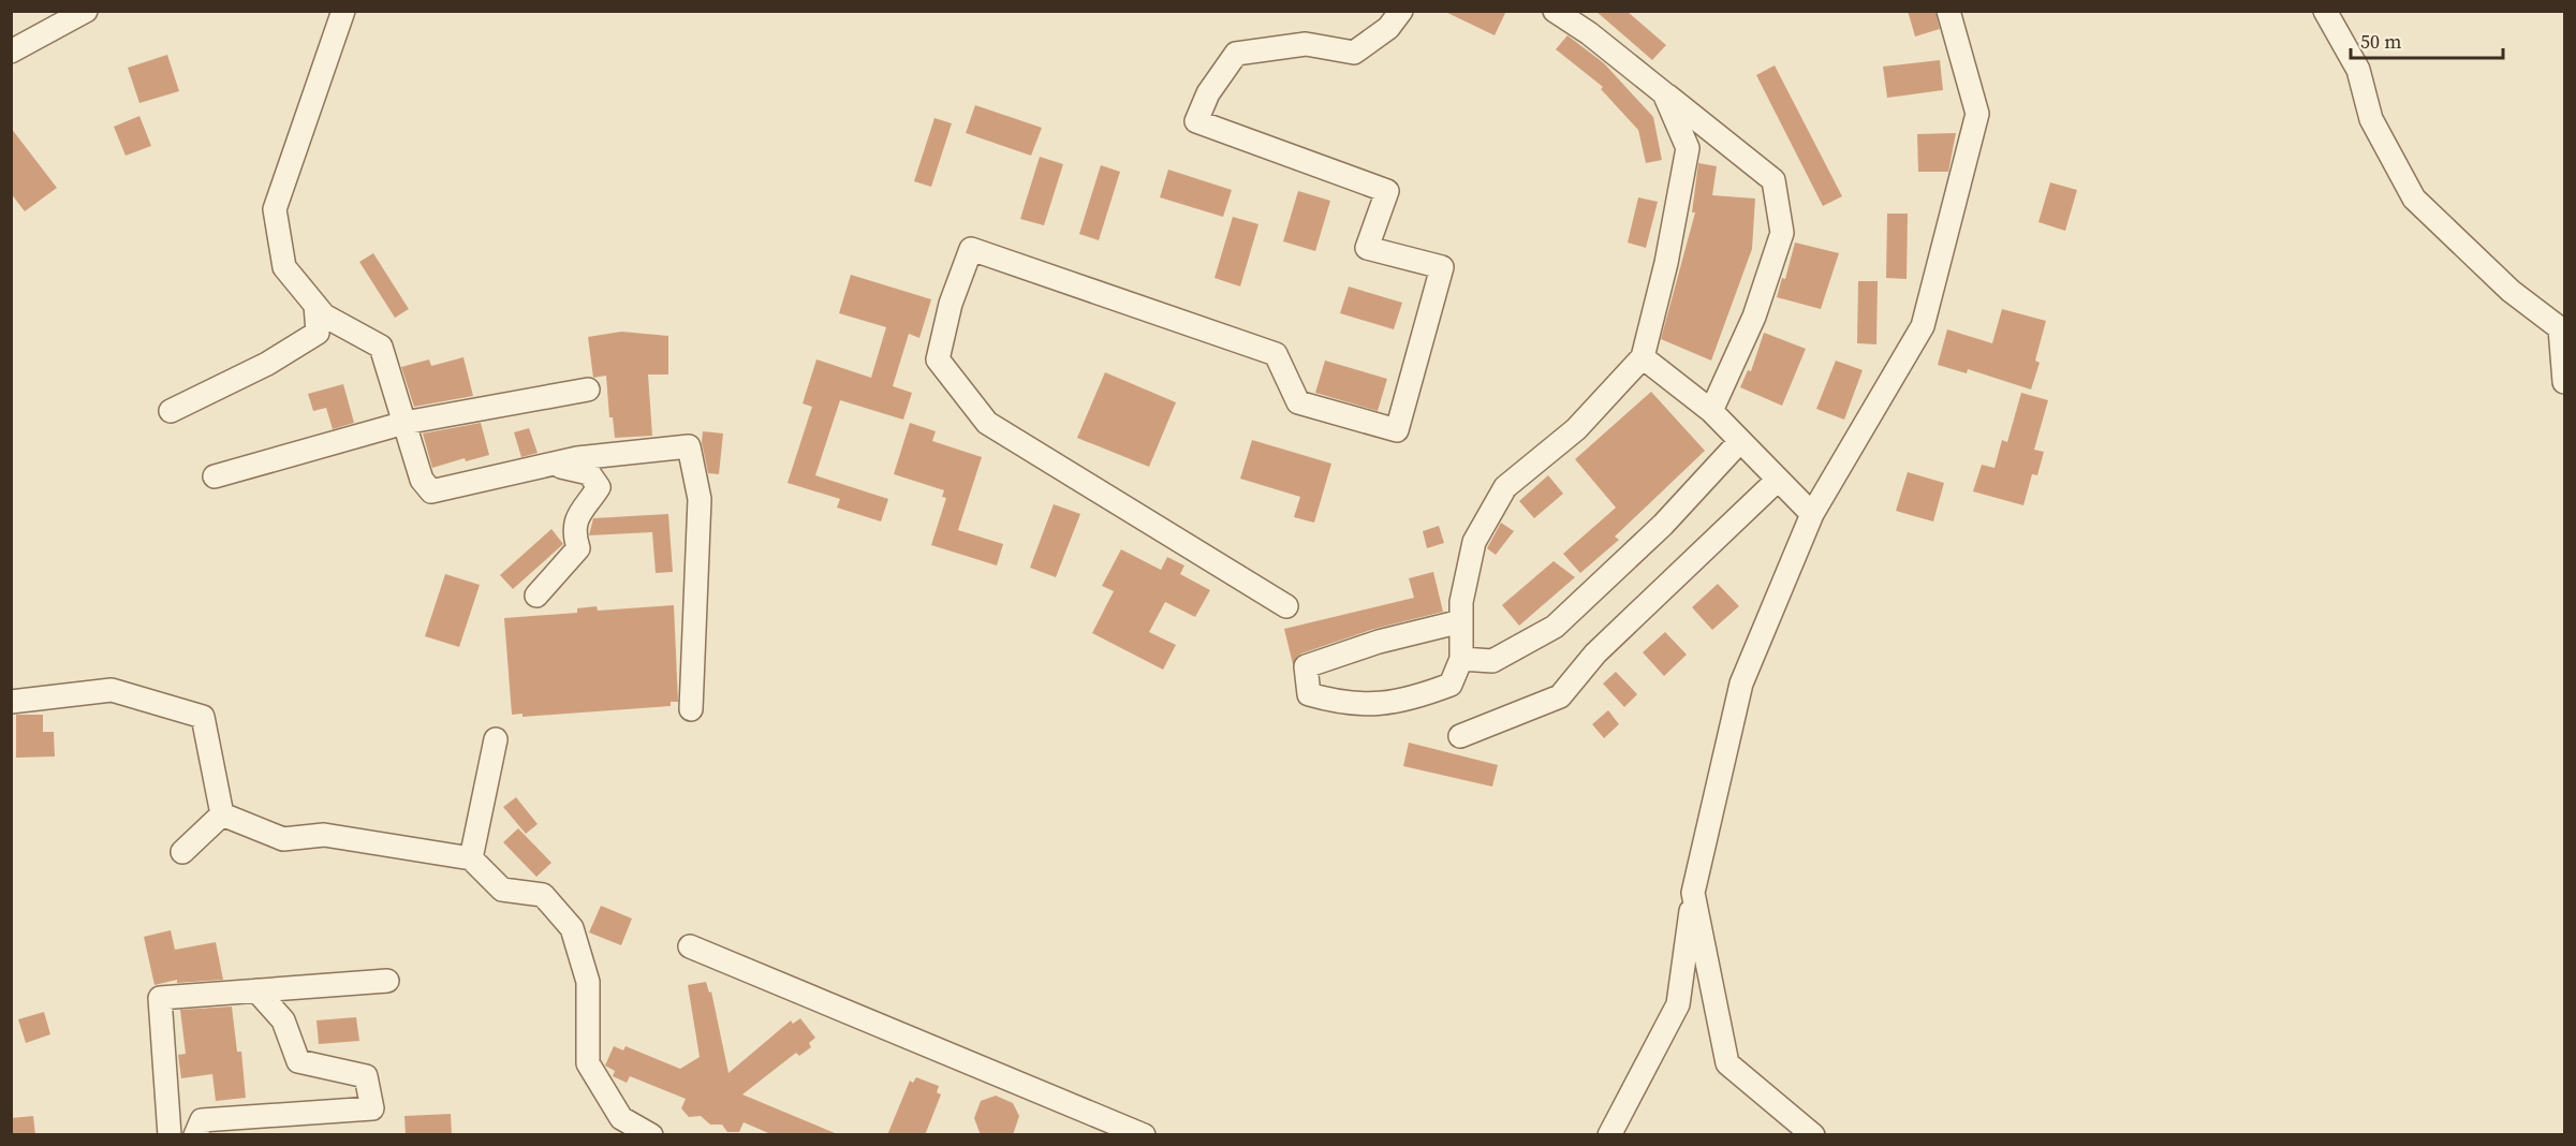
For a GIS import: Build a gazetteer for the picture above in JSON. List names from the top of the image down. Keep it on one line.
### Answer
{"scale_bar":"50 m"}
